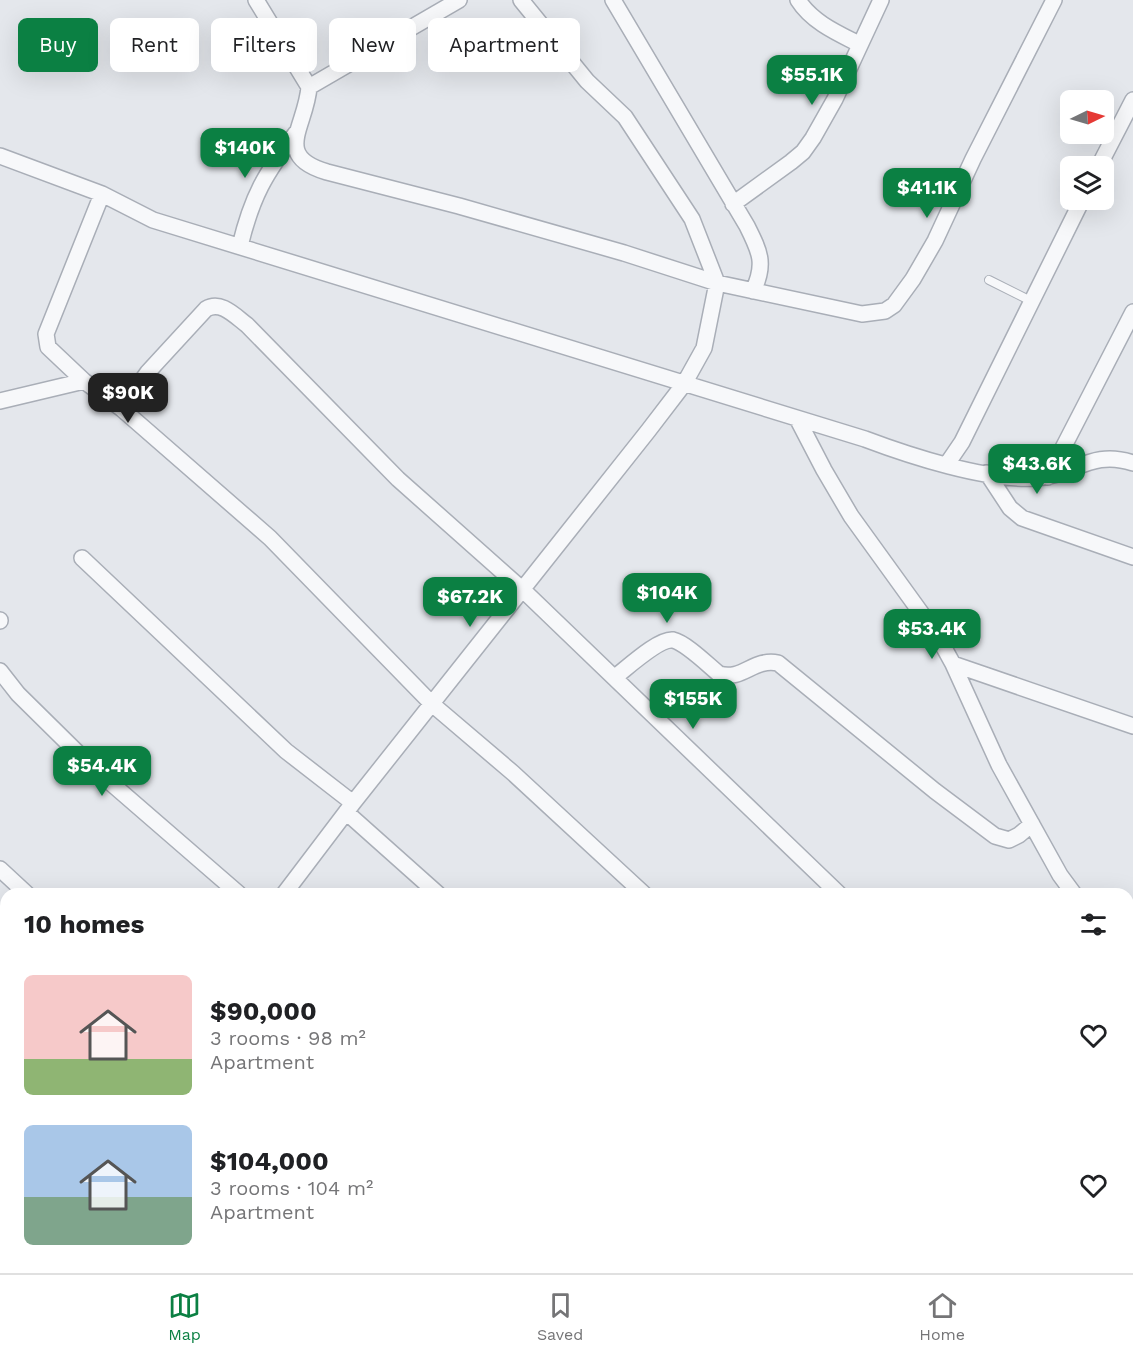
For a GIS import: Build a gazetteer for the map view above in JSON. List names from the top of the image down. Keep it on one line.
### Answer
{"north":"right","page":{"chip":["Buy","Rent","Filters","New","Apartment"],"price":["$55.1K","$140K","$41.1K","$90K","$43.6K","$104K","$67.2K","$53.4K","$155K","$54.4K"],"heading":"10 homes","list":[{"name":"$90,000","note":"3 rooms · 98 m² · Apartment"},{"name":"$104,000","note":"3 rooms · 104 m² · Apartment"}],"tabs":["Map","Saved","Home"]}}
